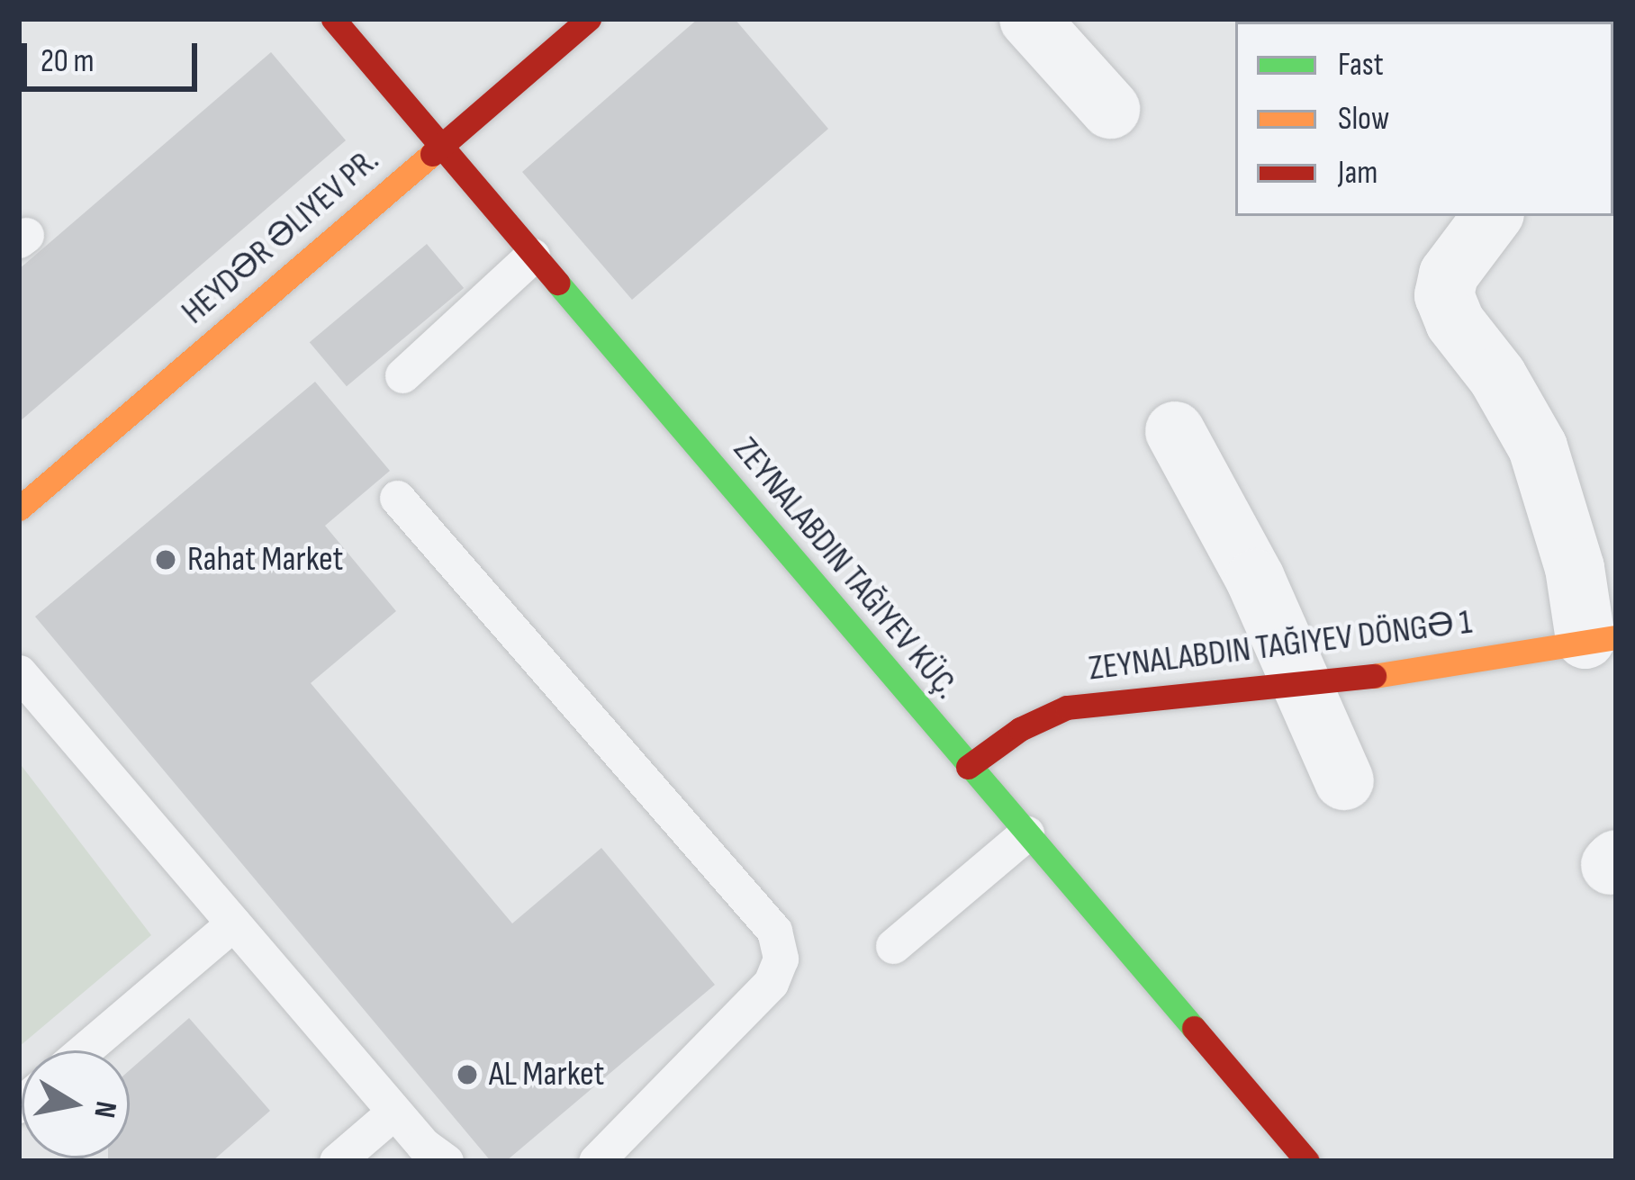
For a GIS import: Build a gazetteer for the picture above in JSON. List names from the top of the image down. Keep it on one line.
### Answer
{"streets":{"street":["HEYDƏR ƏLIYEV PR."]},"places":["Rahat Market","AL Market"],"legend":["Fast","Slow","Jam"],"scale_bar":"20 m","north":"right"}
